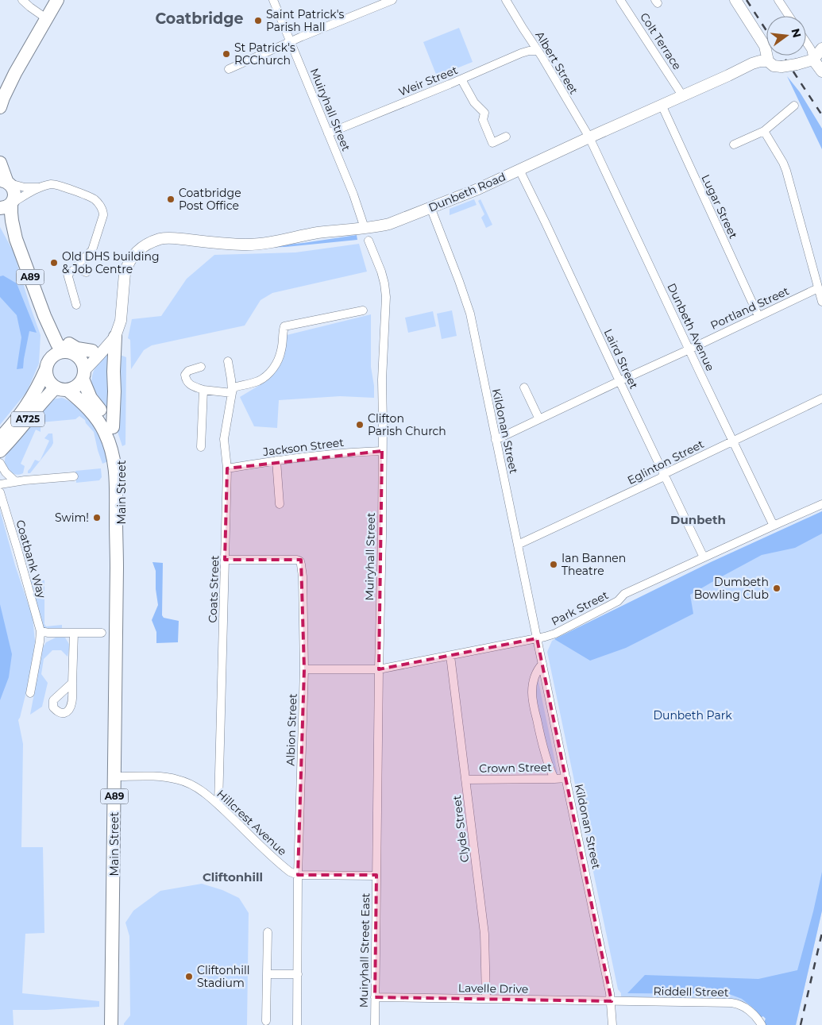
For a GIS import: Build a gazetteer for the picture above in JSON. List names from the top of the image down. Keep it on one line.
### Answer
{"streets":{"main road":["Dunbeth Road","A89","A725","Main Street"],"street":["Colt Terrace","Albert Street","Weir Street","Muiryhall Street","Lugar Street","Portland Street","Dunbeth Avenue","Laird Street","Kildonan Street","Jackson Street","Eglinton Street","Coatbank Way","Coats Street","Park Street","Albion Street","Crown Street","Hillcrest Avenue","Clyde Street","Muiryhall Street East","Lavelle Drive","Riddell Street"]},"crossings":[["Colt Terrace","Dunbeth Road"],["Albert Street","Weir Street"],["Albert Street","Dunbeth Road"],["Albert Street","Dunbeth Avenue"],["Weir Street","Muiryhall Street"],["Muiryhall Street","Dunbeth Road"],["Muiryhall Street","Jackson Street"],["Muiryhall Street","Park Street"],["Muiryhall Street","Hillcrest Avenue"],["Muiryhall Street","Muiryhall Street East"],["Dunbeth Road","Lugar Street"],["Dunbeth Road","Dunbeth Avenue"],["Dunbeth Road","Laird Street"],["Dunbeth Road","Kildonan Street"],["Lugar Street","Portland Street"],["A89","A725"],["A89","Main Street"],["Portland Street","Dunbeth Avenue"],["Portland Street","Laird Street"],["Portland Street","Kildonan Street"],["Dunbeth Avenue","Eglinton Street"],["Dunbeth Avenue","Park Street"],["Laird Street","Eglinton Street"],["Laird Street","Park Street"],["A725","Main Street"],["Kildonan Street","Eglinton Street"],["Kildonan Street","Park Street"],["Kildonan Street","Crown Street"],["Kildonan Street","Lavelle Drive"],["Kildonan Street","Riddell Street"],["Jackson Street","Coats Street"],["Main Street","Hillcrest Avenue"],["Coats Street","Albion Street"],["Coats Street","Hillcrest Avenue"],["Park Street","Albion Street"],["Park Street","Clyde Street"],["Albion Street","Hillcrest Avenue"],["Crown Street","Clyde Street"],["Hillcrest Avenue","Muiryhall Street East"],["Clyde Street","Lavelle Drive"],["Muiryhall Street East","Lavelle Drive"],["Lavelle Drive","Riddell Street"]],"districts":["Coatbridge","Dunbeth","Cliftonhill"],"parks":["Dunbeth Park"],"places":["Saint Patrick's Parish Hall","St Patrick's RCChurch","Coatbridge Post Office","Old DHS building & Job Centre","Clifton Parish Church","Swim!","Ian Bannen Theatre","Dumbeth Bowling Club","Cliftonhill Stadium"],"north":"right"}
